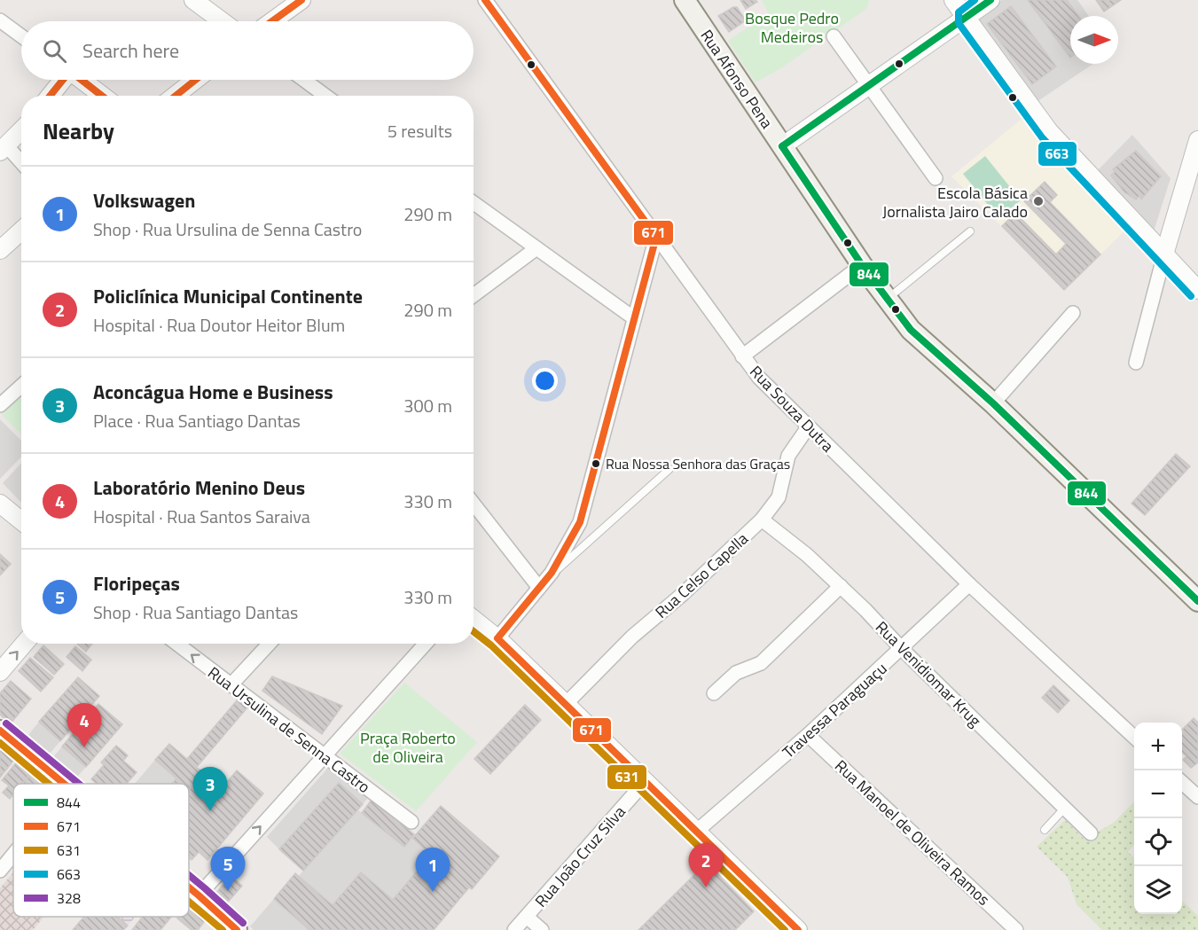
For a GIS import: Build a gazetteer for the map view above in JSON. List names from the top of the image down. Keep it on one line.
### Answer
{"streets":{"main road":["Rua Afonso Pena"],"street":["Rua Souza Dutra","Rua Celso Capella","Rua Venidiomar Krug","Travessa Paraguaçu","Rua Ursulina de Senna Castro","Rua Manoel de Oliveira Ramos","Rua João Cruz Silva"]},"crossings":[["Rua Souza Dutra","Rua Celso Capella"],["Rua Souza Dutra","Travessa Paraguaçu"],["Rua Celso Capella","Rua Venidiomar Krug"],["Rua Venidiomar Krug","Travessa Paraguaçu"],["Travessa Paraguaçu","Rua Manoel de Oliveira Ramos"]],"parks":["Bosque Pedro Medeiros","Praça Roberto de Oliveira"],"places":["Escola Básica Jornalista Jairo Calado","Rua Nossa Senhora das Graças"],"lines":["transit line 844","transit line 671","transit line 663","transit line 631","transit line 328"],"legend":["844","671","631","663","328"],"north":"right","page":{"search":"Search here","heading":["Nearby","5 results"],"list":[{"mark":"1","name":"Volkswagen","note":"Shop · Rua Ursulina de Senna Castro","value":"290 m"},{"mark":"2","name":"Policlínica Municipal Continente","note":"Hospital · Rua Doutor Heitor Blum","value":"290 m"},{"mark":"3","name":"Aconcágua Home e Business","note":"Place · Rua Santiago Dantas","value":"300 m"},{"mark":"4","name":"Laboratório Menino Deus","note":"Hospital · Rua Santos Saraiva","value":"330 m"},{"mark":"5","name":"Floripeças","note":"Shop · Rua Santiago Dantas","value":"330 m"}],"pins":["4","3","2","5","1"],"map_buttons":["+","−"]}}
